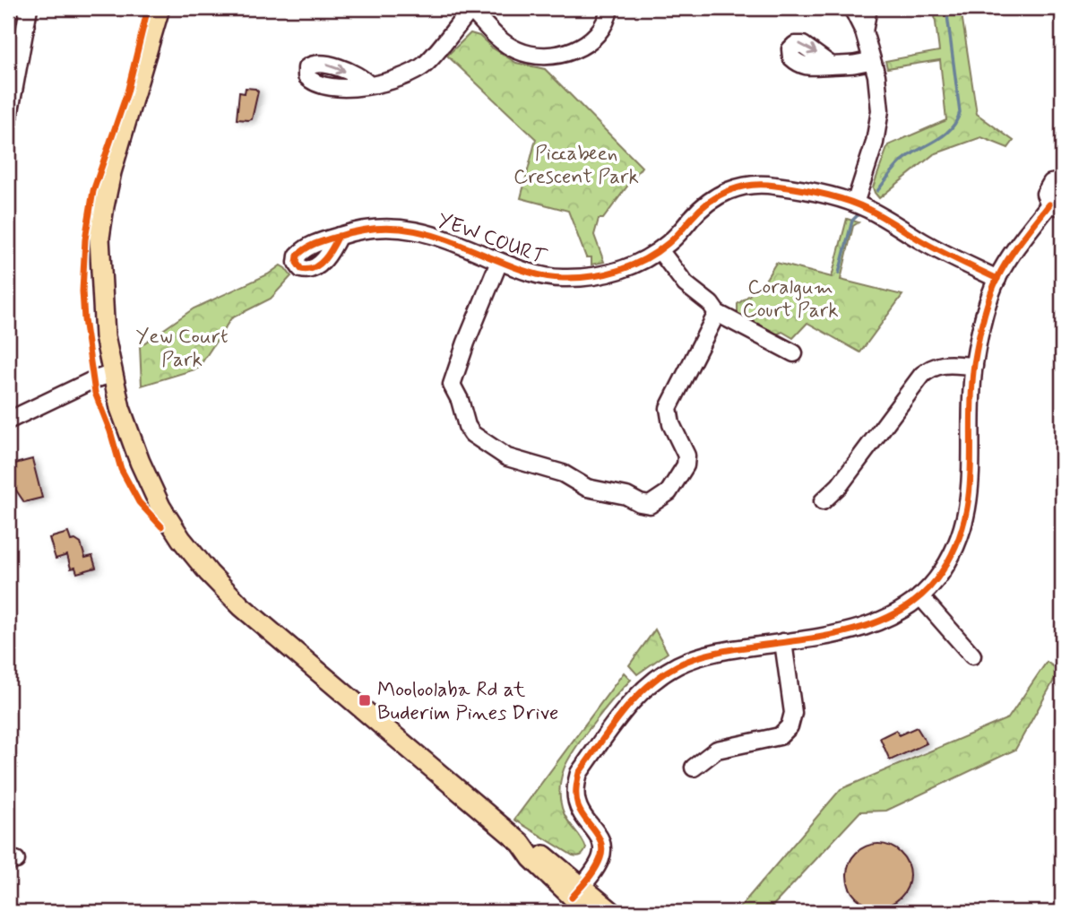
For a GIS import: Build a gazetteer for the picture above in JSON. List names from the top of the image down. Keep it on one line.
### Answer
{"streets":{"street":["YEW COURT"]},"parks":["Piccabeen Crescent Park","Coralgum Court Park","Yew Court Park"],"places":{"transit":["Mooloolaba Rd at Buderim Pines Drive"]}}
